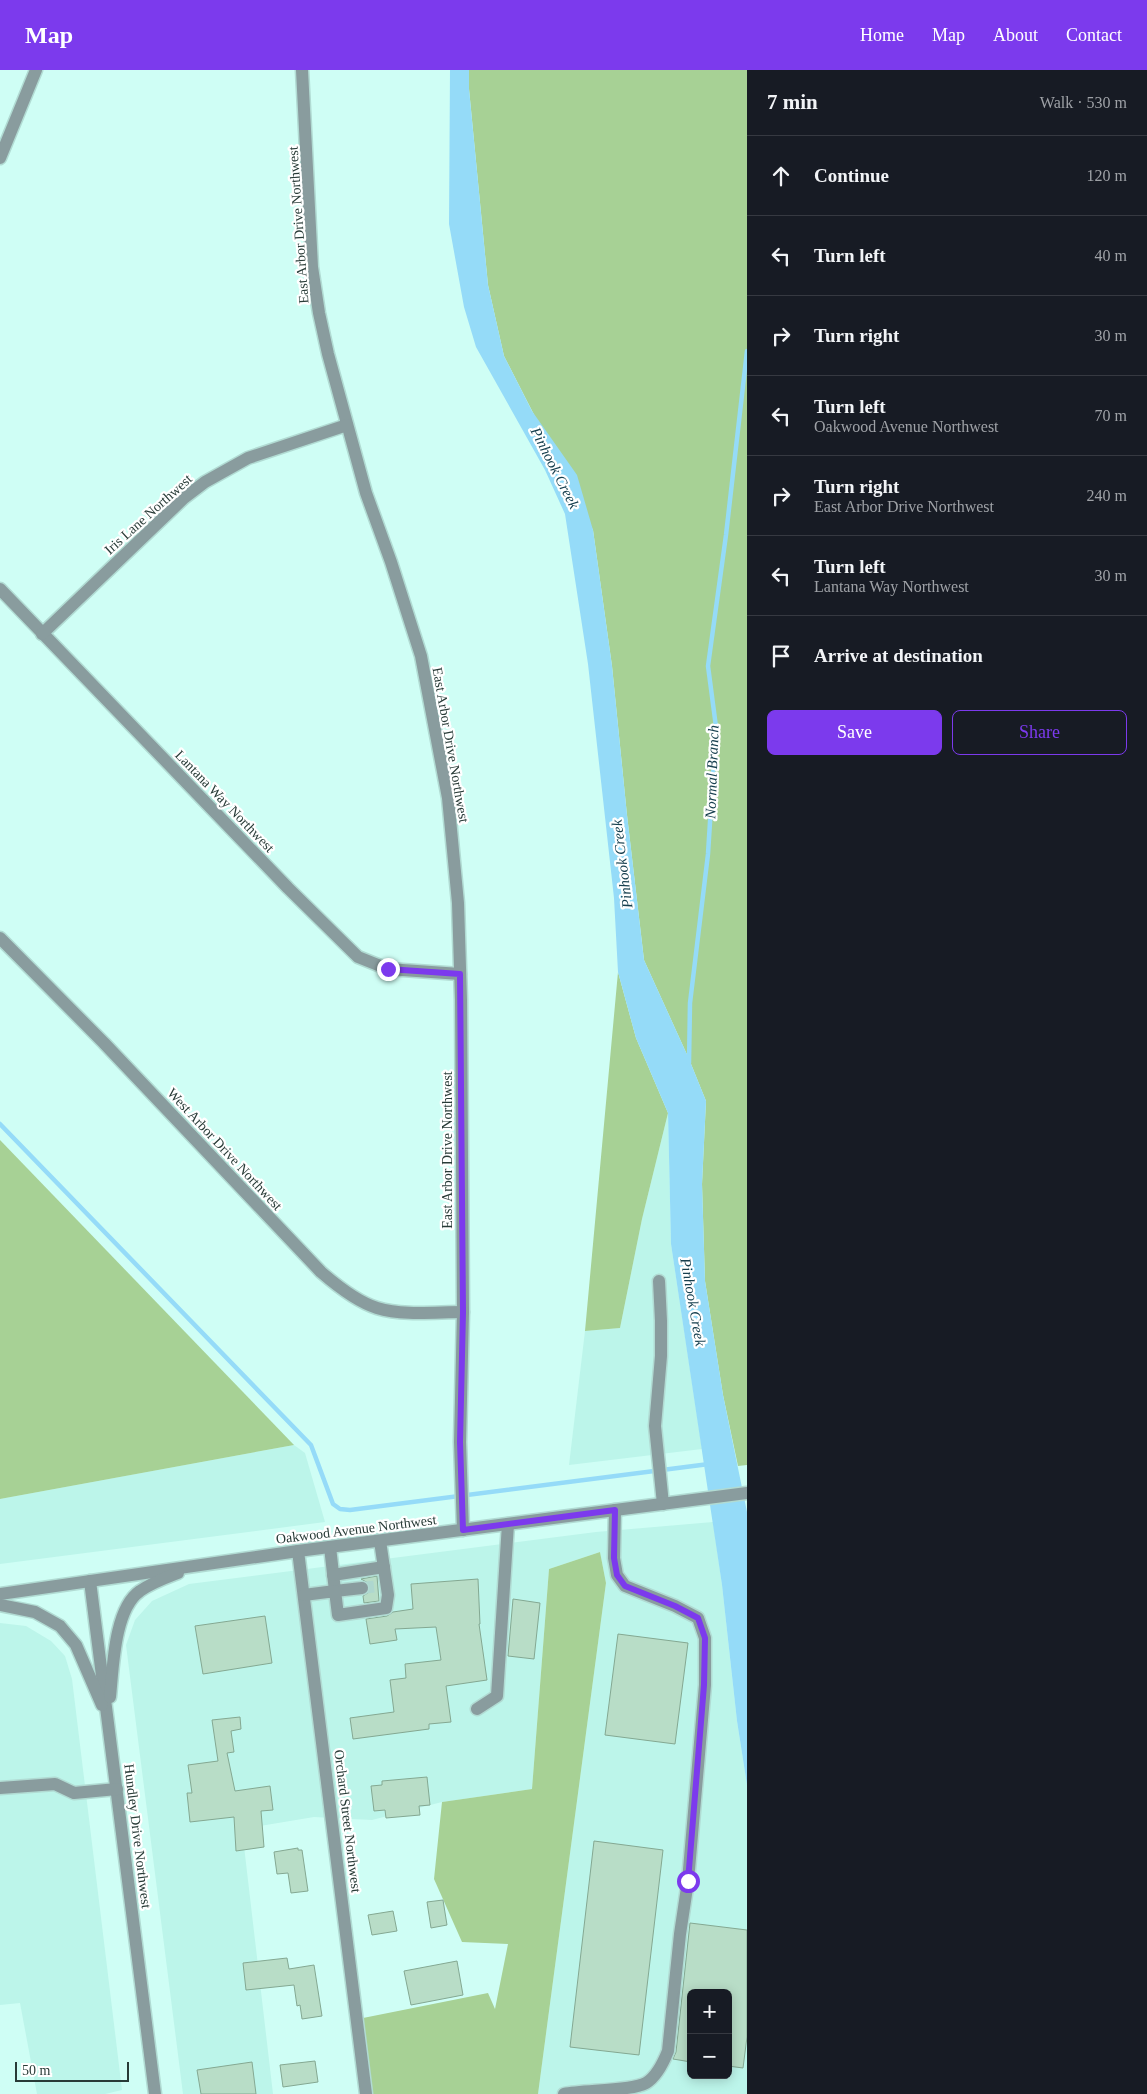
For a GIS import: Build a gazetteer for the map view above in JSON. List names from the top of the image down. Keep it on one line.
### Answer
{"streets":{"street":["East Arbor Drive Northwest","Iris Lane Northwest","Lantana Way Northwest","West Arbor Drive Northwest","Oakwood Avenue Northwest","Orchard Street Northwest","Hundley Drive Northwest"]},"crossings":[["East Arbor Drive Northwest","Iris Lane Northwest"],["East Arbor Drive Northwest","Lantana Way Northwest"],["East Arbor Drive Northwest","West Arbor Drive Northwest"],["East Arbor Drive Northwest","Oakwood Avenue Northwest"],["Iris Lane Northwest","Lantana Way Northwest"],["Oakwood Avenue Northwest","Orchard Street Northwest"],["Oakwood Avenue Northwest","Hundley Drive Northwest"]],"water":["Pinhook Creek","Normal Branch"],"scale_bar":"50 m","page":{"header":"Map","nav":["Home","Map","About","Contact"],"heading":["7 min","Walk · 530 m"],"list":[["Continue","120 m"],["Turn left","40 m"],["Turn right","30 m"],["Turn left","Oakwood Avenue Northwest","70 m"],["Turn right","East Arbor Drive Northwest","240 m"],["Turn left","Lantana Way Northwest","30 m"],"Arrive at destination"],"buttons":["Save","Share"],"map_buttons":["+","−"],"scale":"50 m"}}
